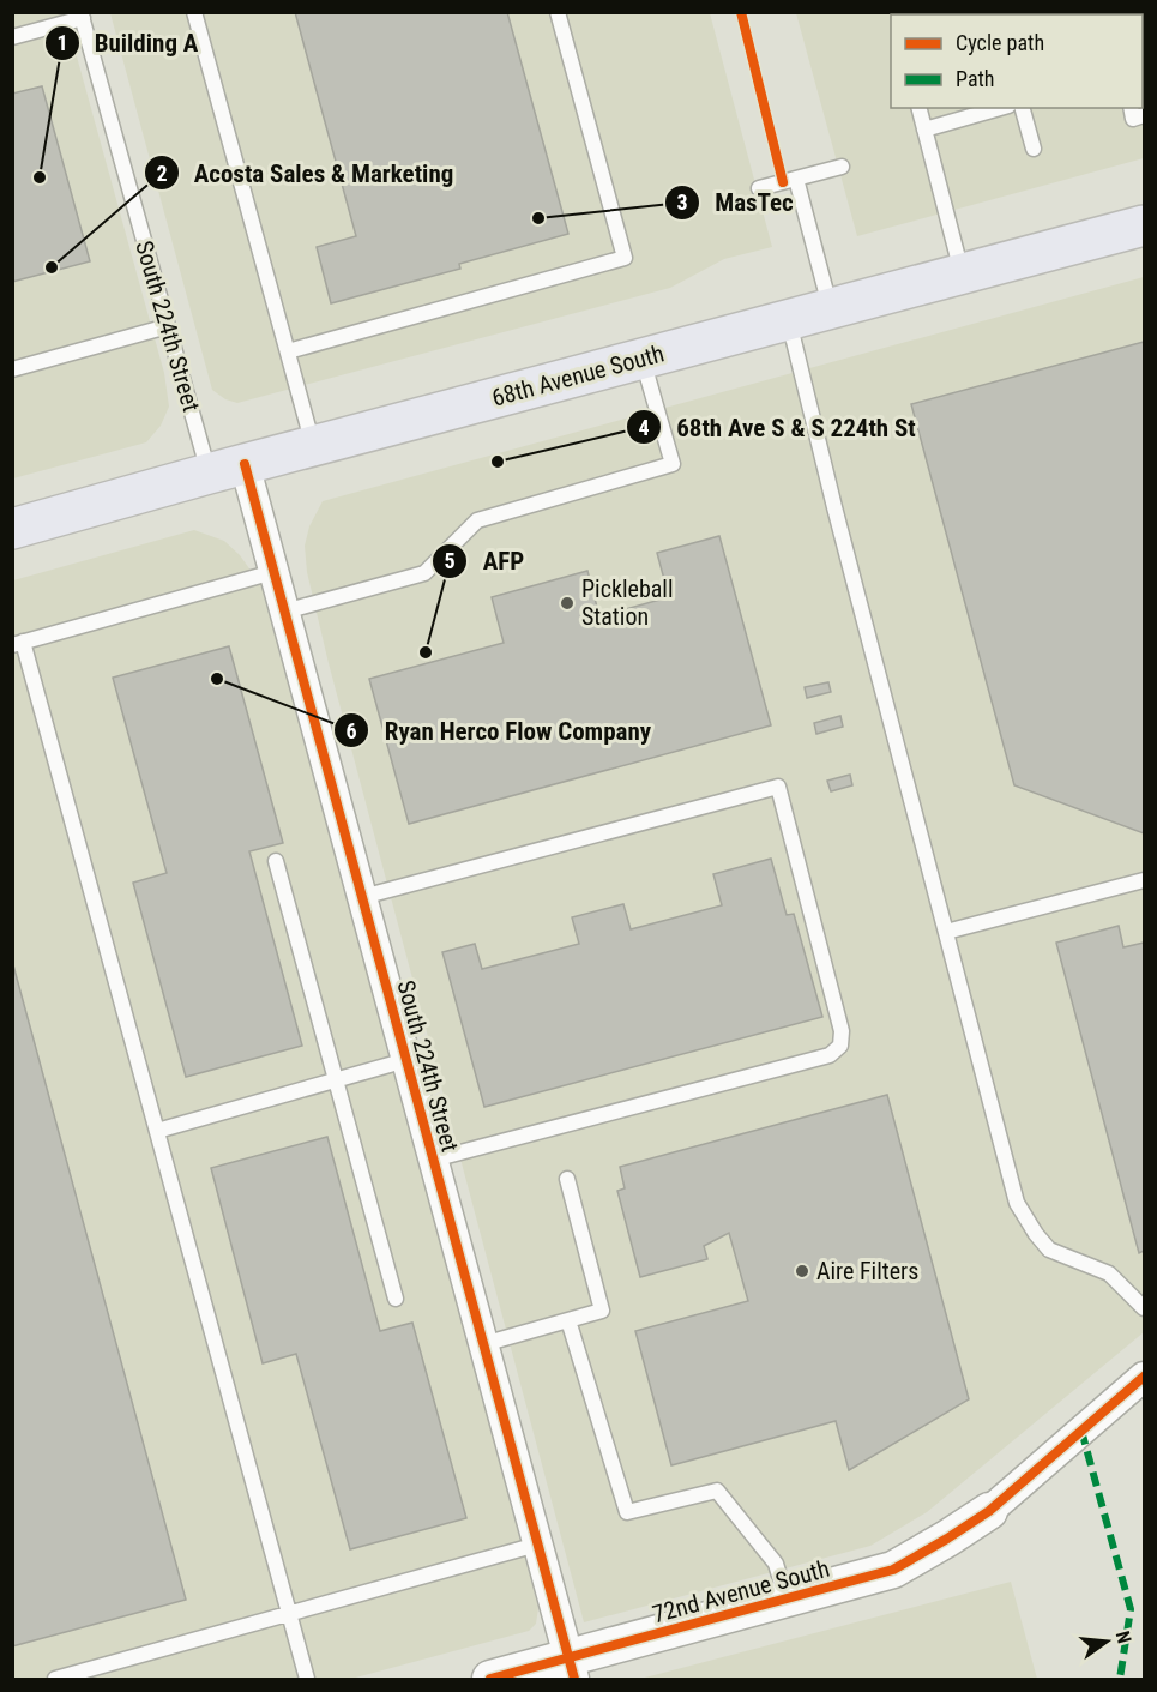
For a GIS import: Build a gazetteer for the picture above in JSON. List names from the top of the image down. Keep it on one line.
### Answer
{"streets":{"main road":["68th Avenue South"],"street":["South 224th Street","72nd Avenue South"]},"crossings":[["South 224th Street","68th Avenue South"],["South 224th Street","72nd Avenue South"]],"places":["Building A","MasTec","Acosta Sales & Marketing","68th Ave S & S 224th St","Pickleball Station","AFP","Ryan Herco Flow Company","Aire Filters"],"legend":["Cycle path","Path"],"north":"right"}
